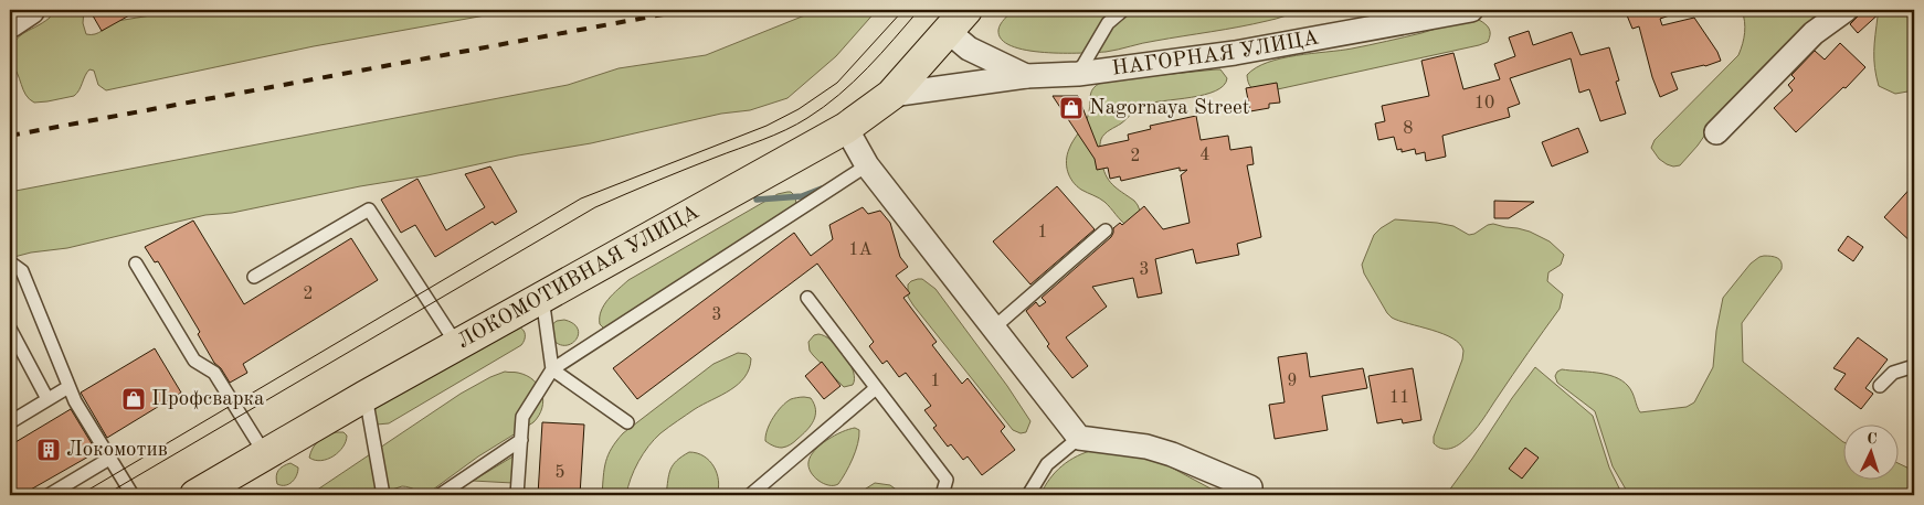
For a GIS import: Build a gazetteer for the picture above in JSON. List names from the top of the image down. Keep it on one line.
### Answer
{"streets":{"main road":["ЛОКОМОТИВНАЯ УЛИЦА"],"street":["НАГОРНАЯ УЛИЦА"]},"crossings":[["НАГОРНАЯ УЛИЦА","ЛОКОМОТИВНАЯ УЛИЦА"]],"places":{"shop":["Nagornaya Street","Профсварка"],"building":["Локомотив"]},"house_numbers":["10","8","4","2","1","1А","3","2","3","1","9","11","5"],"north":"top"}
